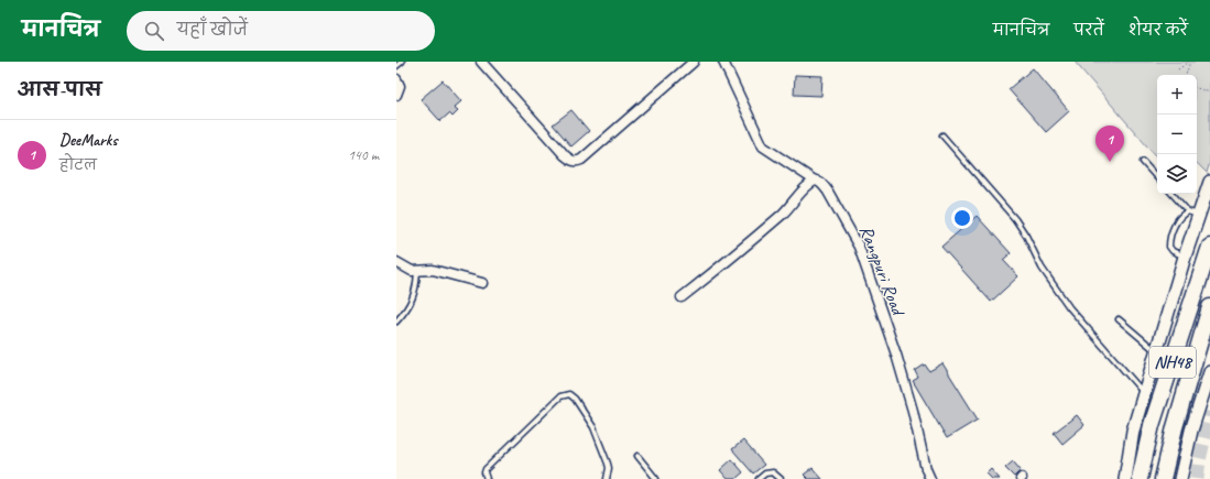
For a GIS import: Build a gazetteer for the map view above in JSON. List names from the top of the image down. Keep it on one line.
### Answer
{"streets":{"highway":["NH48"],"street":["Rangpuri Road"]},"page":{"header":"मानचित्र","search":"यहाँ खोजें","nav":["मानचित्र","परतें","शेयर करें"],"heading":"आस-पास","map_buttons":["+","−"],"list":[{"mark":"1","name":"DeeMarks","note":"होटल","value":"140 m"}],"pins":"1"}}
